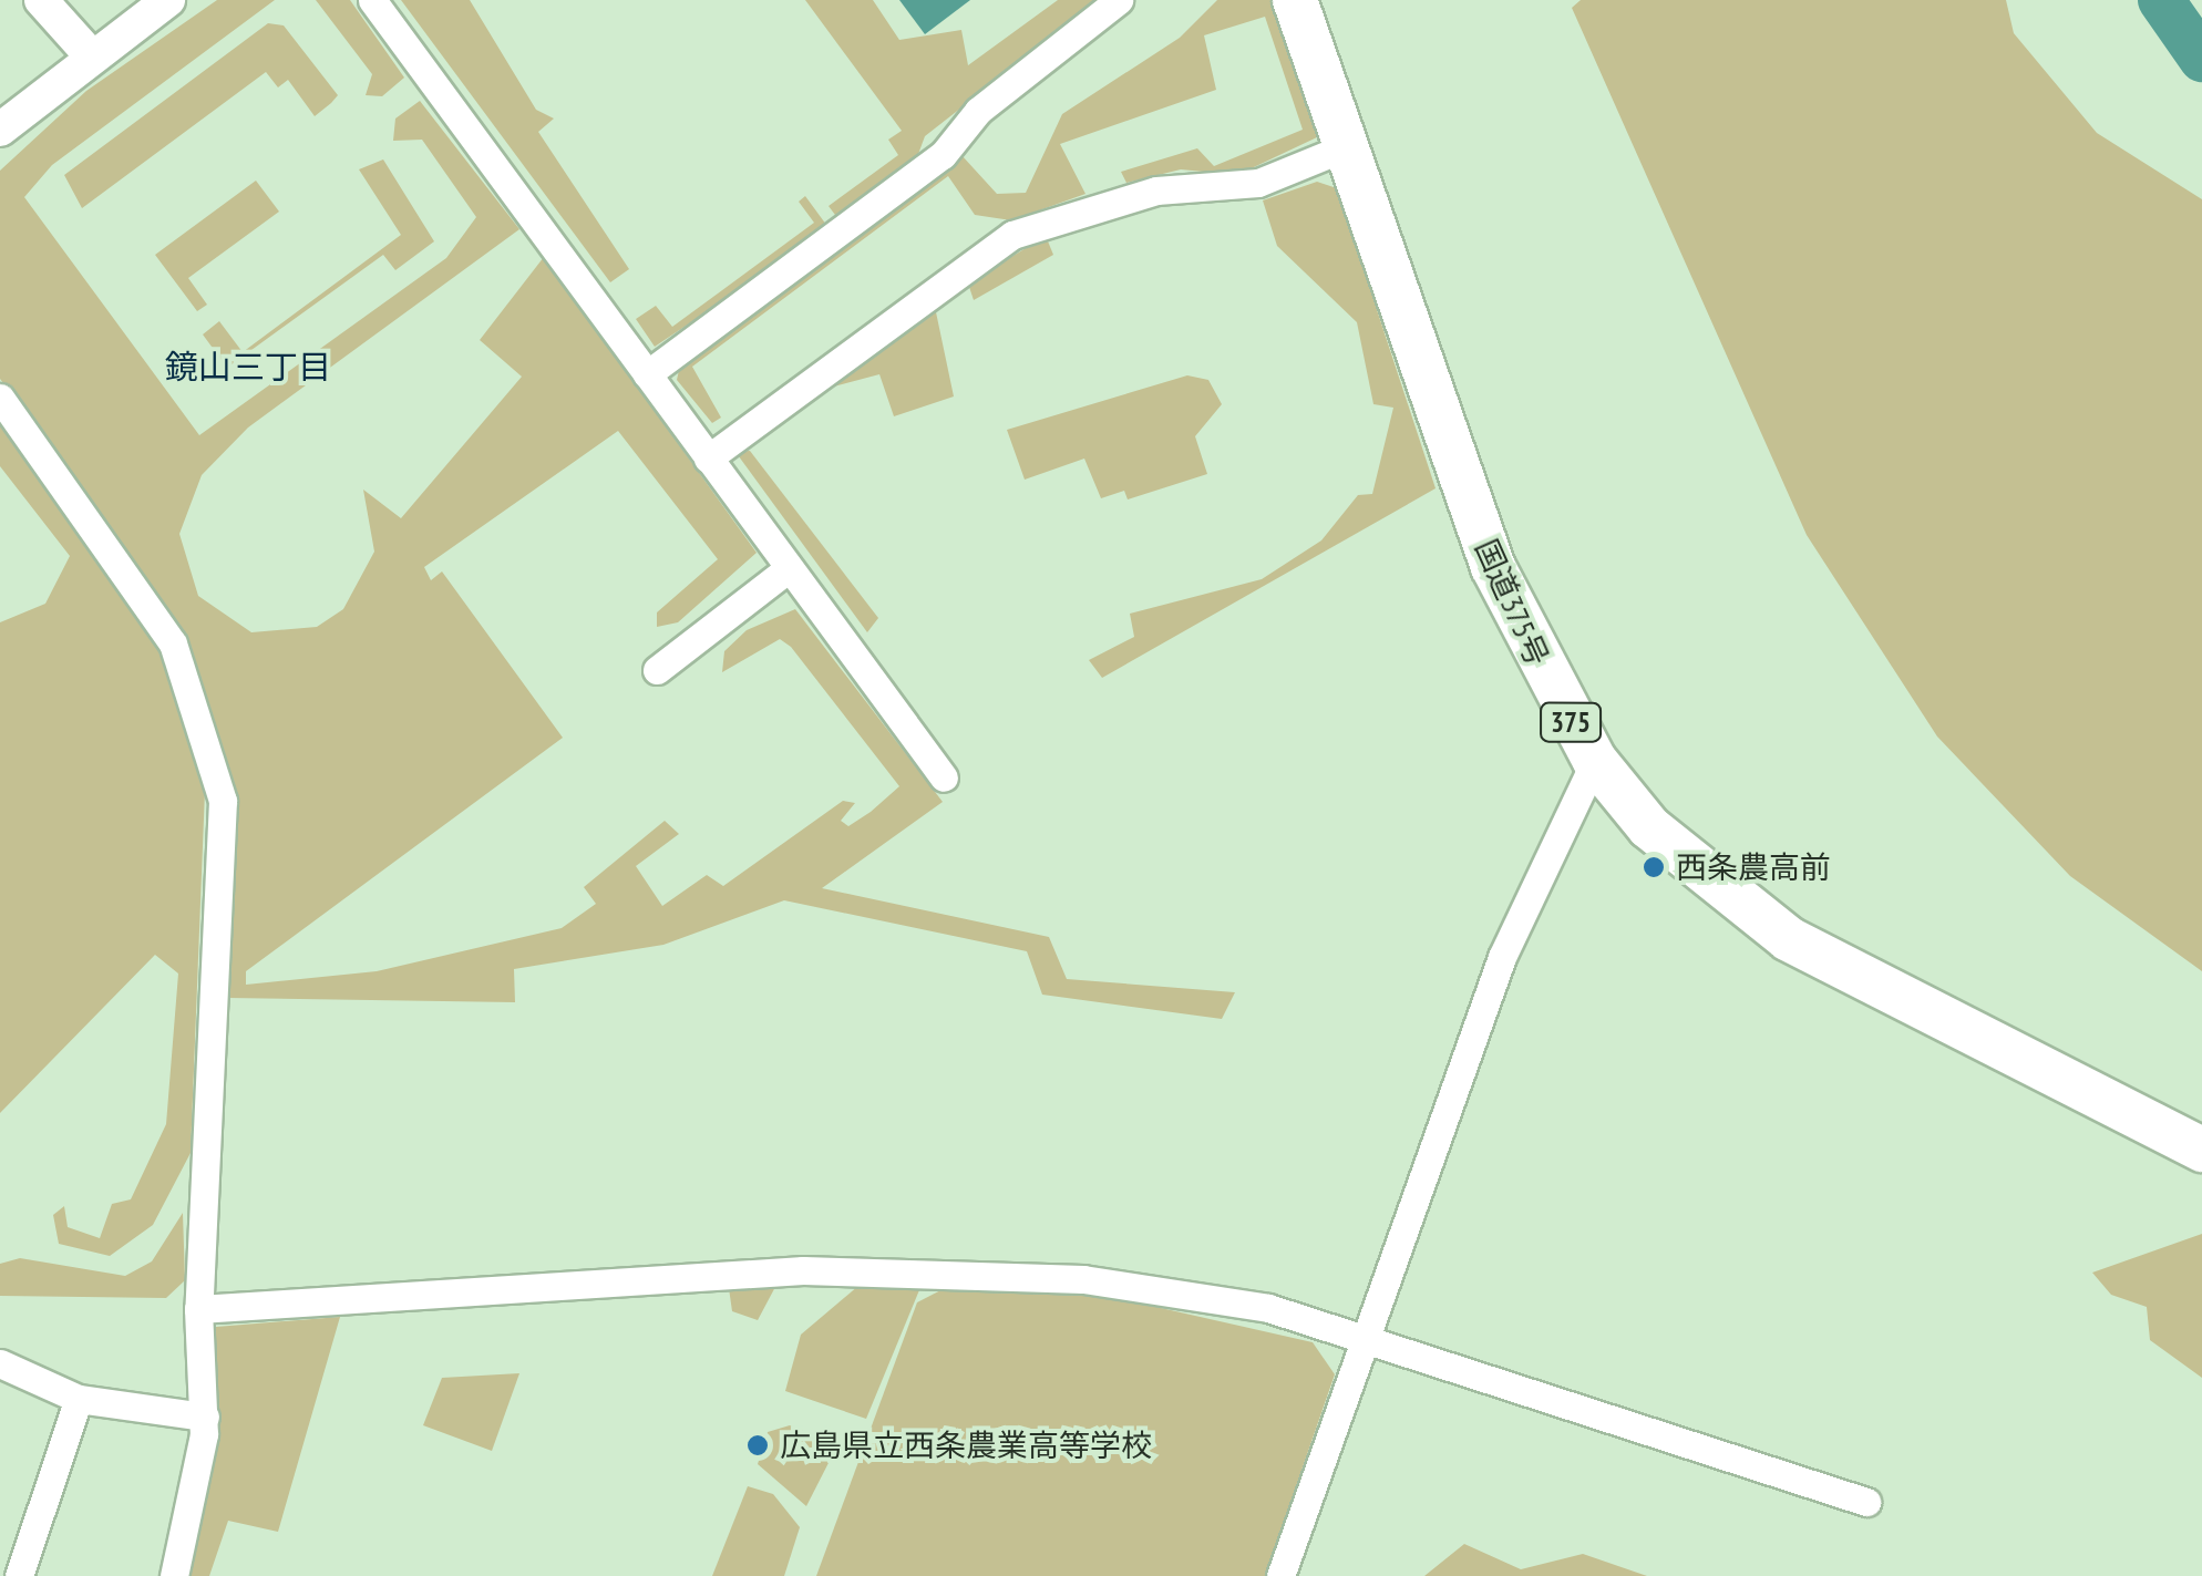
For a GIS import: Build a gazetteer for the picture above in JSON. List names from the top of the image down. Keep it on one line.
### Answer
{"streets":{"highway":["国道375号","375"]},"districts":["鏡山三丁目"],"places":["西条農高前","広島県立西条農業高等学校"]}
